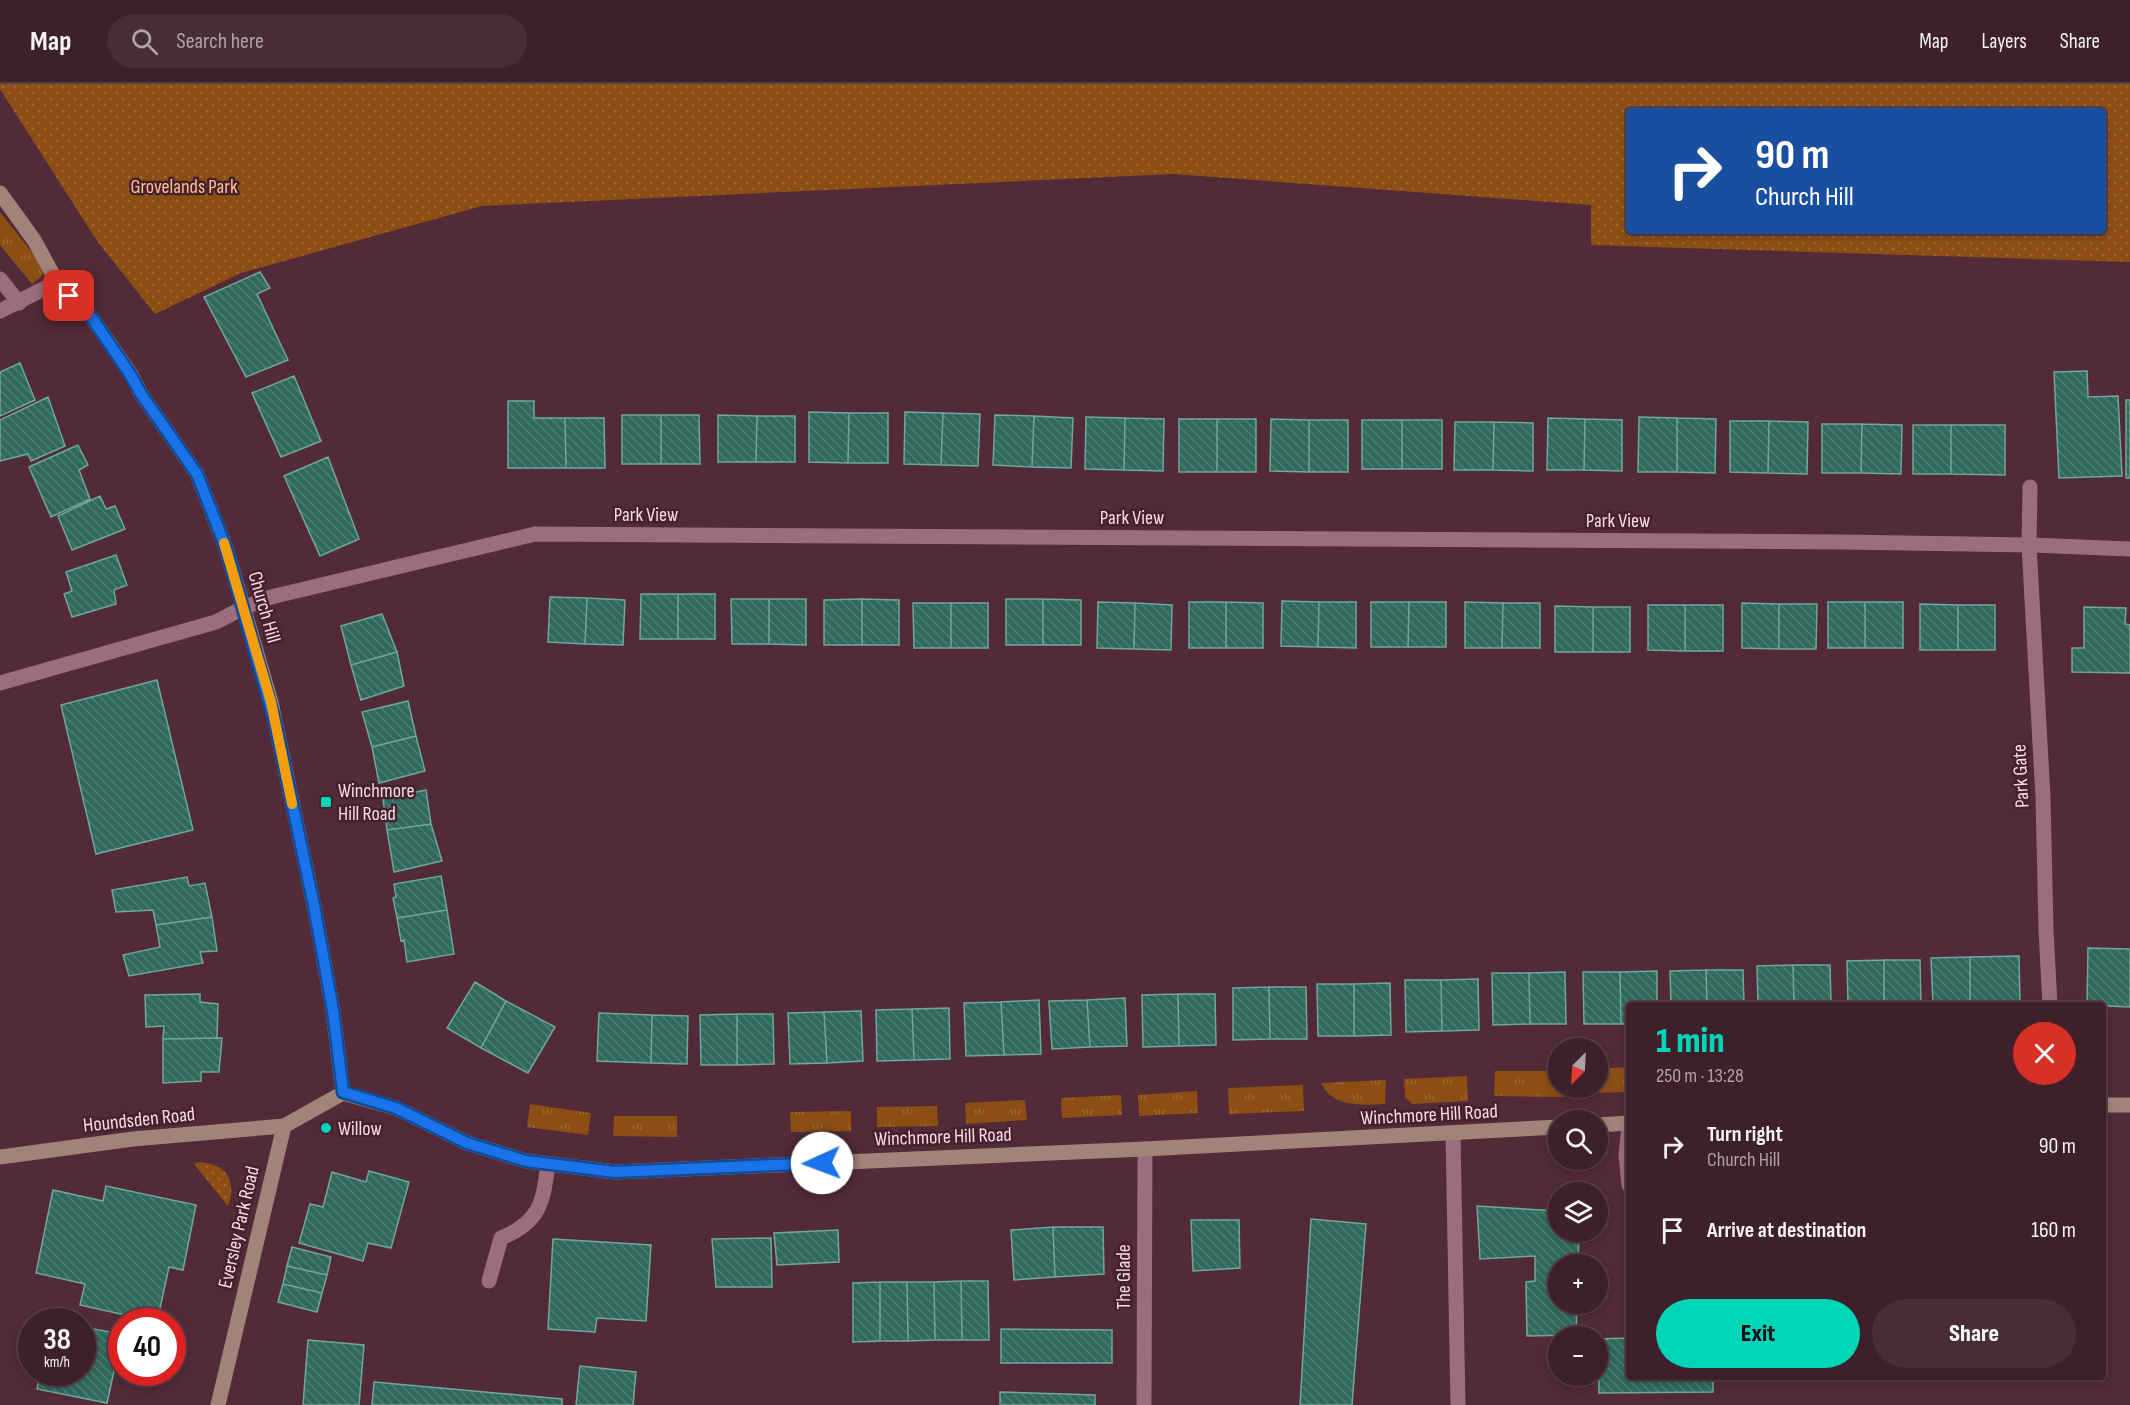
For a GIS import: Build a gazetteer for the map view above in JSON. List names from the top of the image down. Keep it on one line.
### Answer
{"streets":{"street":["Park View","Church Hill","Park Gate","Winchmore Hill Road","Houndsden Road","Eversley Park Road","The Glade"]},"crossings":[["Park View","Church Hill"],["Park View","Park Gate"],["Church Hill","Winchmore Hill Road"],["Winchmore Hill Road","The Glade"],["Houndsden Road","Eversley Park Road"]],"parks":["Grovelands Park"],"places":{"transit":["Winchmore Hill Road"],"other":["Willow"]},"north":"bottom left","page":{"header":"Map","search":"Search here","nav":["Map","Layers","Share"],"turn":["90 m","Church Hill"],"heading":["1 min","250 m · 13:28"],"map_buttons":["+","−"],"list":[{"name":"Turn right","note":"Church Hill","value":"90 m"},{"name":"Arrive at destination","value":"160 m"}],"buttons":["Exit","Share"],"speed":"38 km/h","limit":"40"}}
